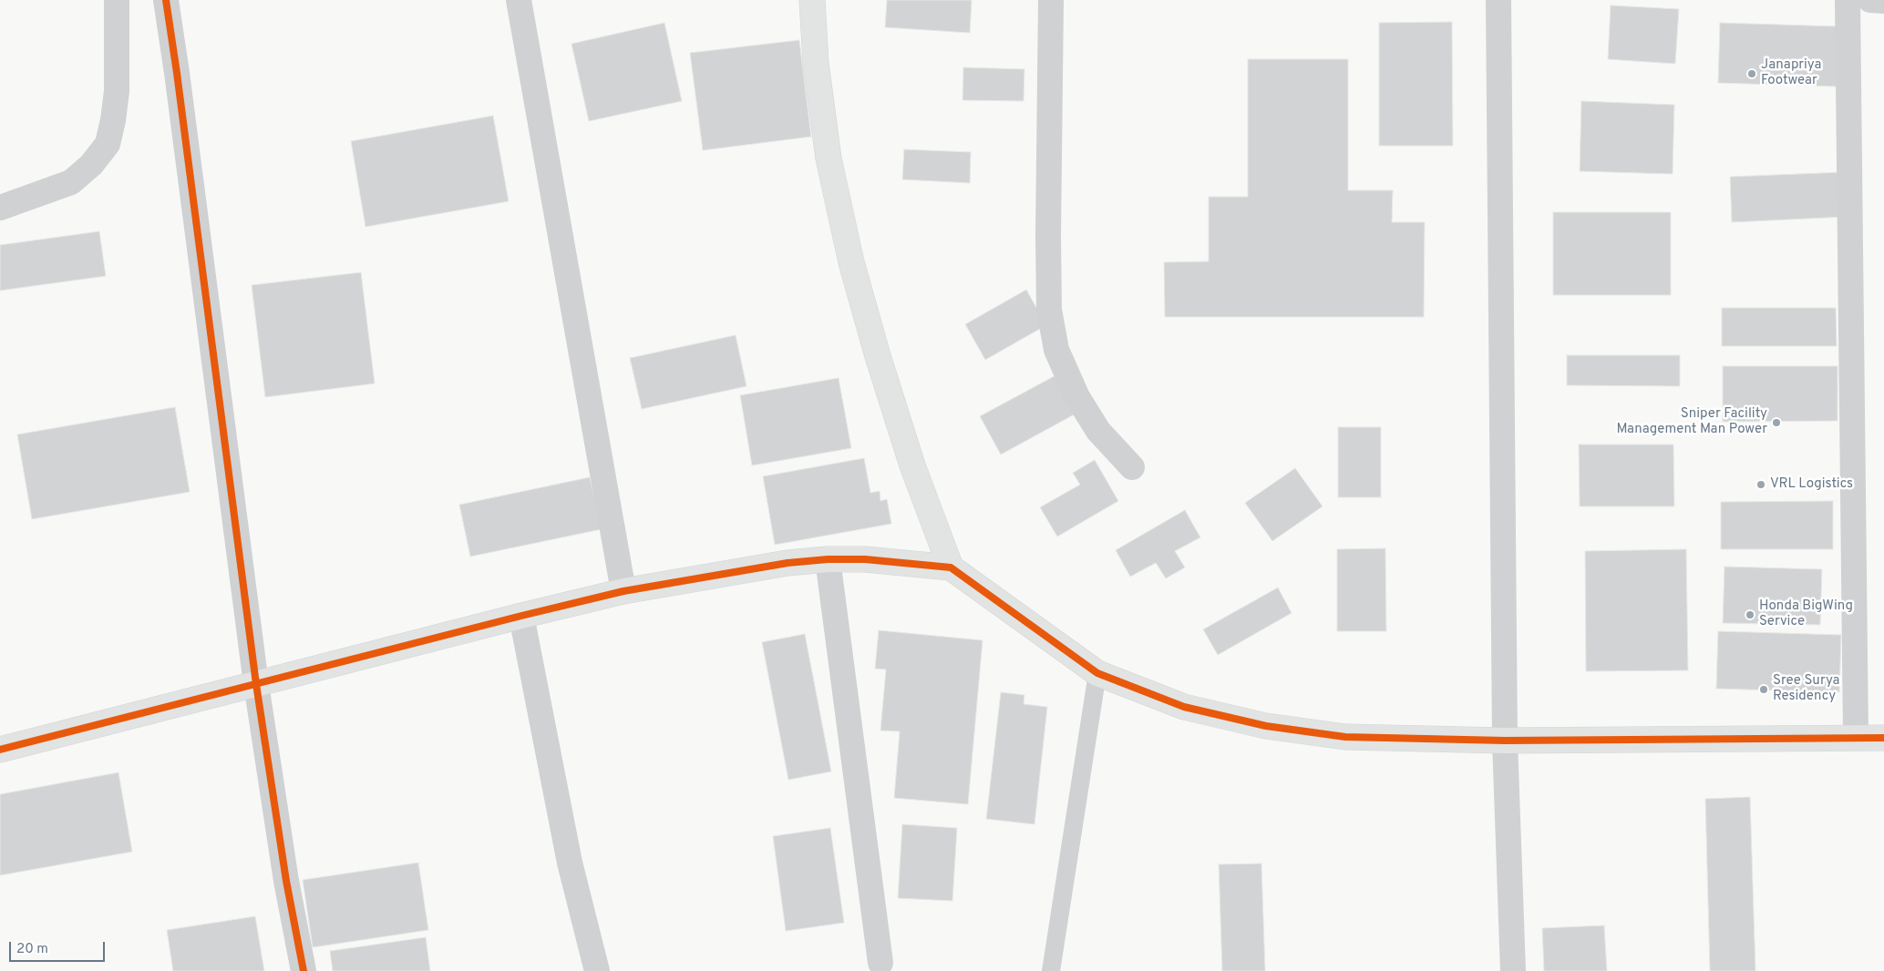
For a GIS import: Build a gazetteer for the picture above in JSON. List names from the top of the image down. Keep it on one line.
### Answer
{"places":["Janapriya Footwear","Sniper Facility Management Man Power","VRL Logistics","Honda BigWing Service","Sree Surya Residency"],"scale_bar":"20 m"}
